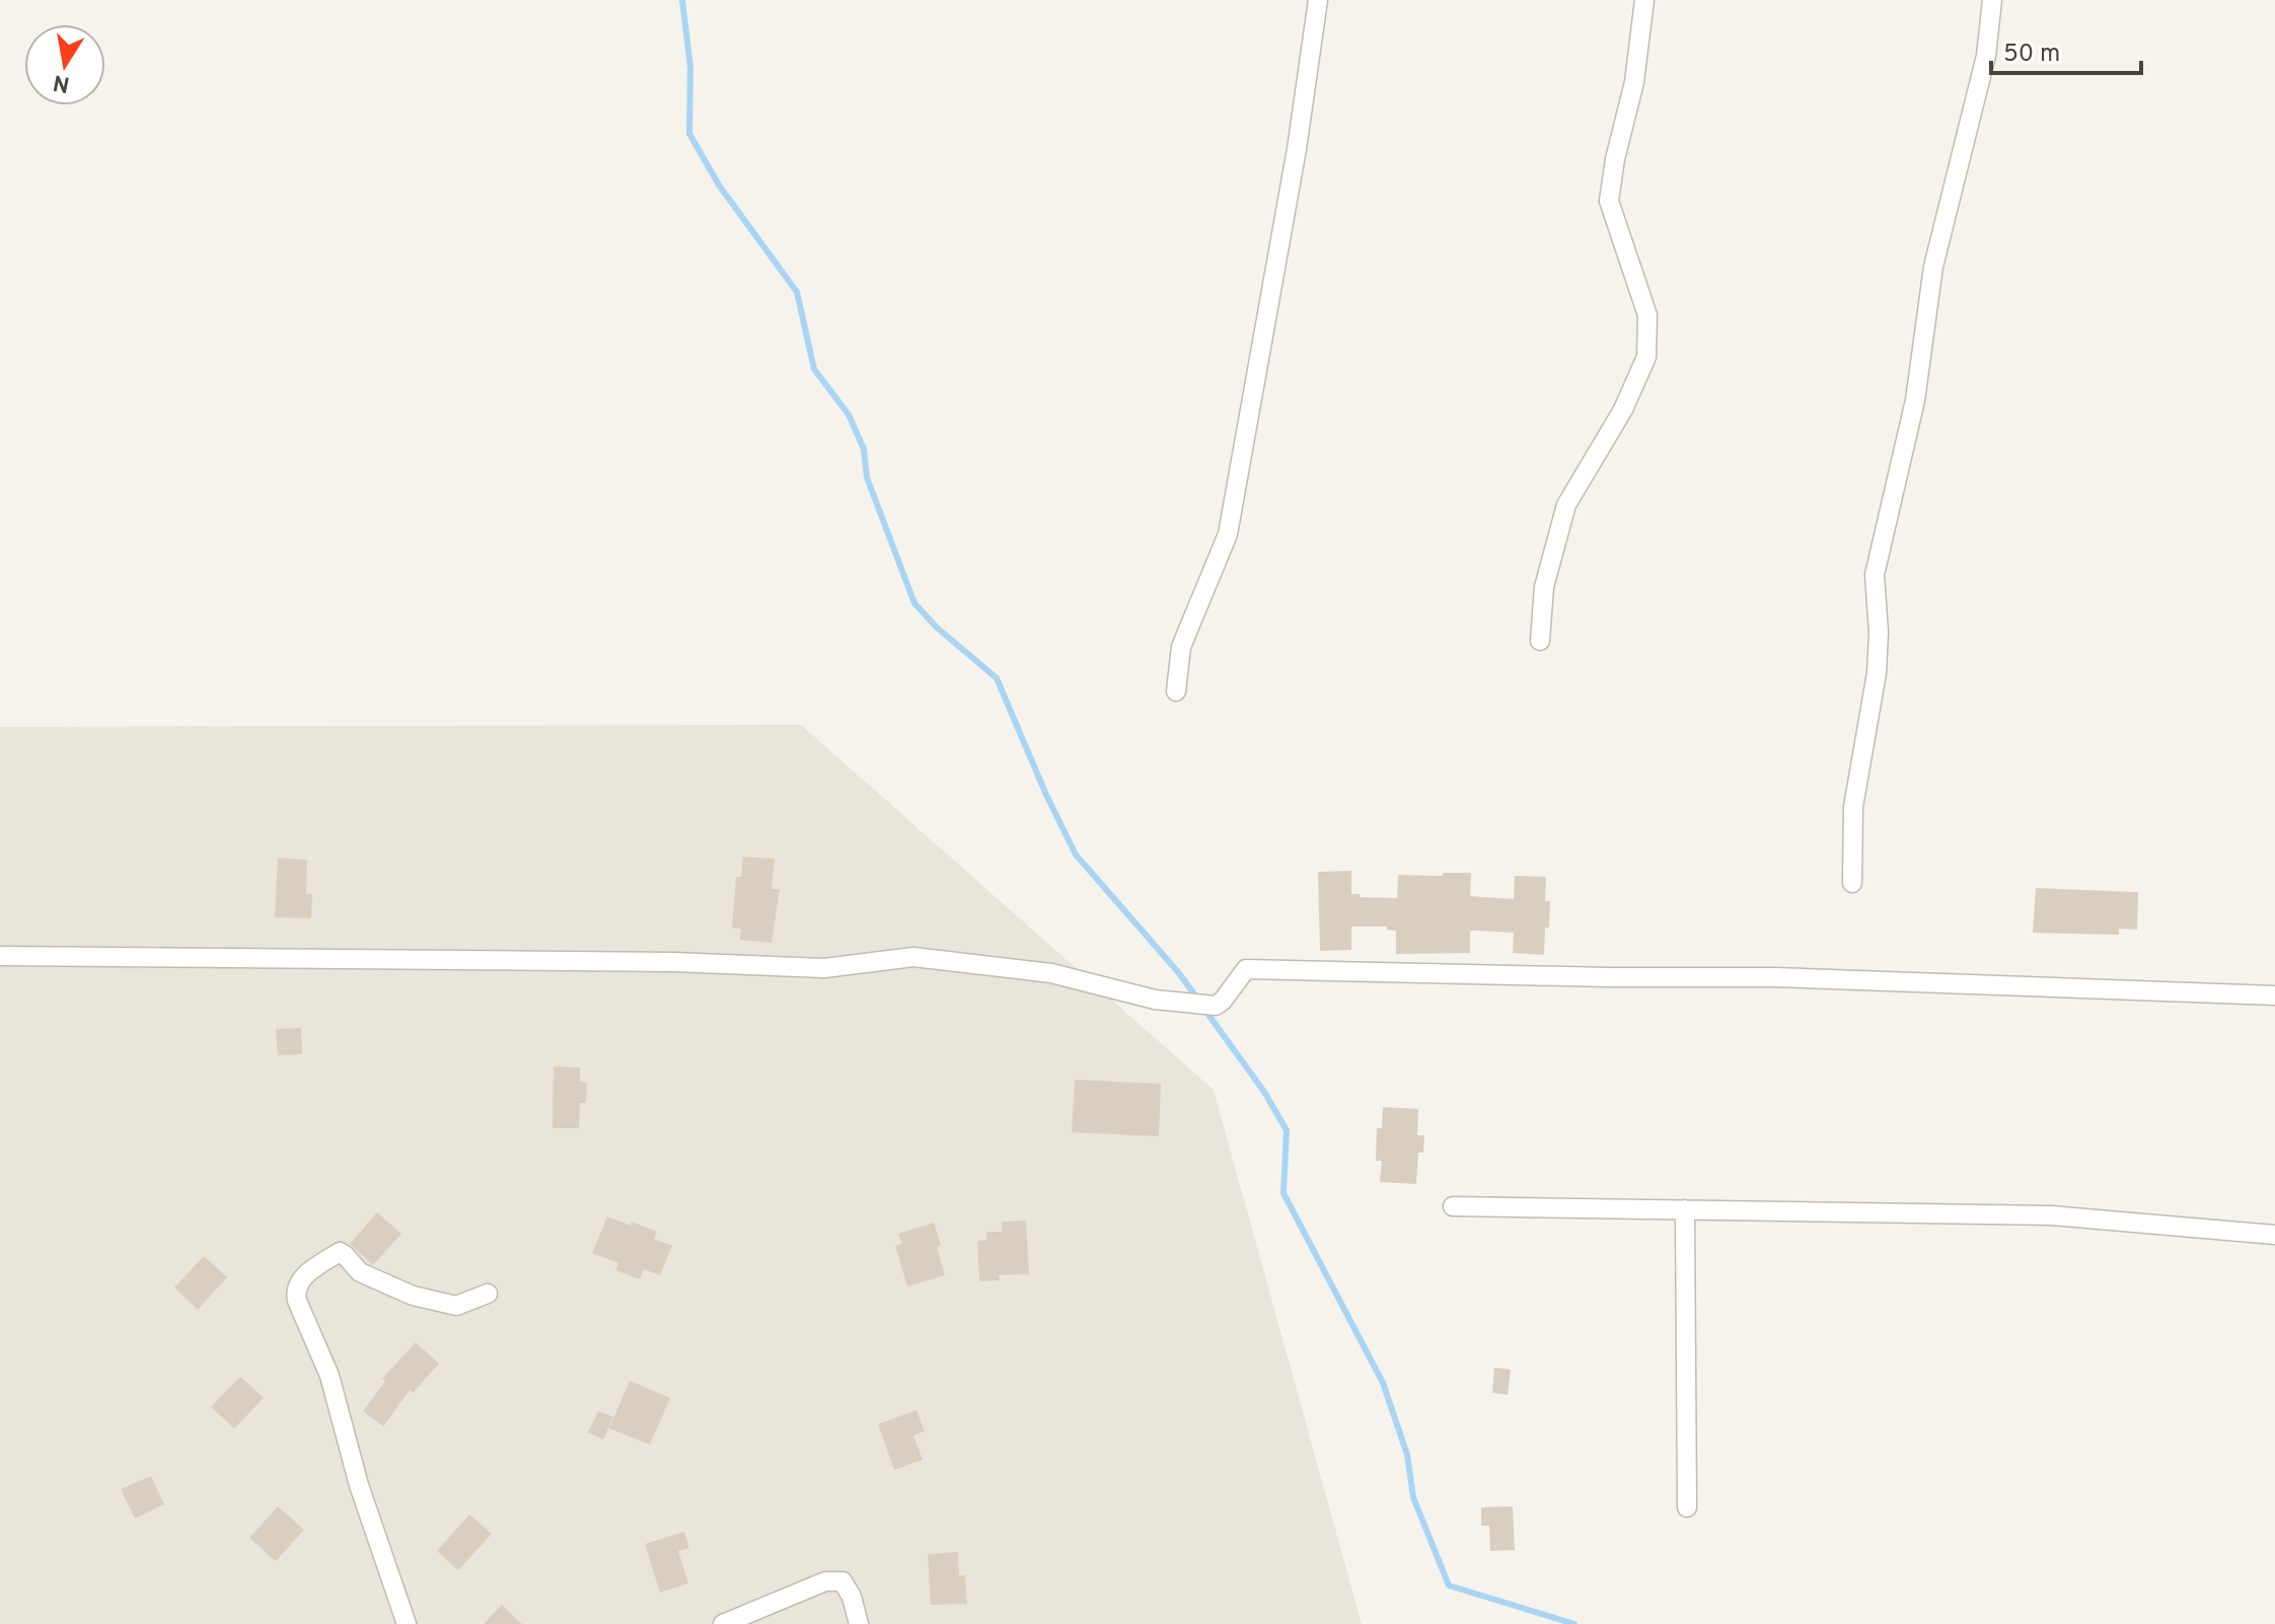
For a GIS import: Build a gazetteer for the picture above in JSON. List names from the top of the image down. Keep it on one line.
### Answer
{"scale_bar":"50 m","north":"bottom"}
